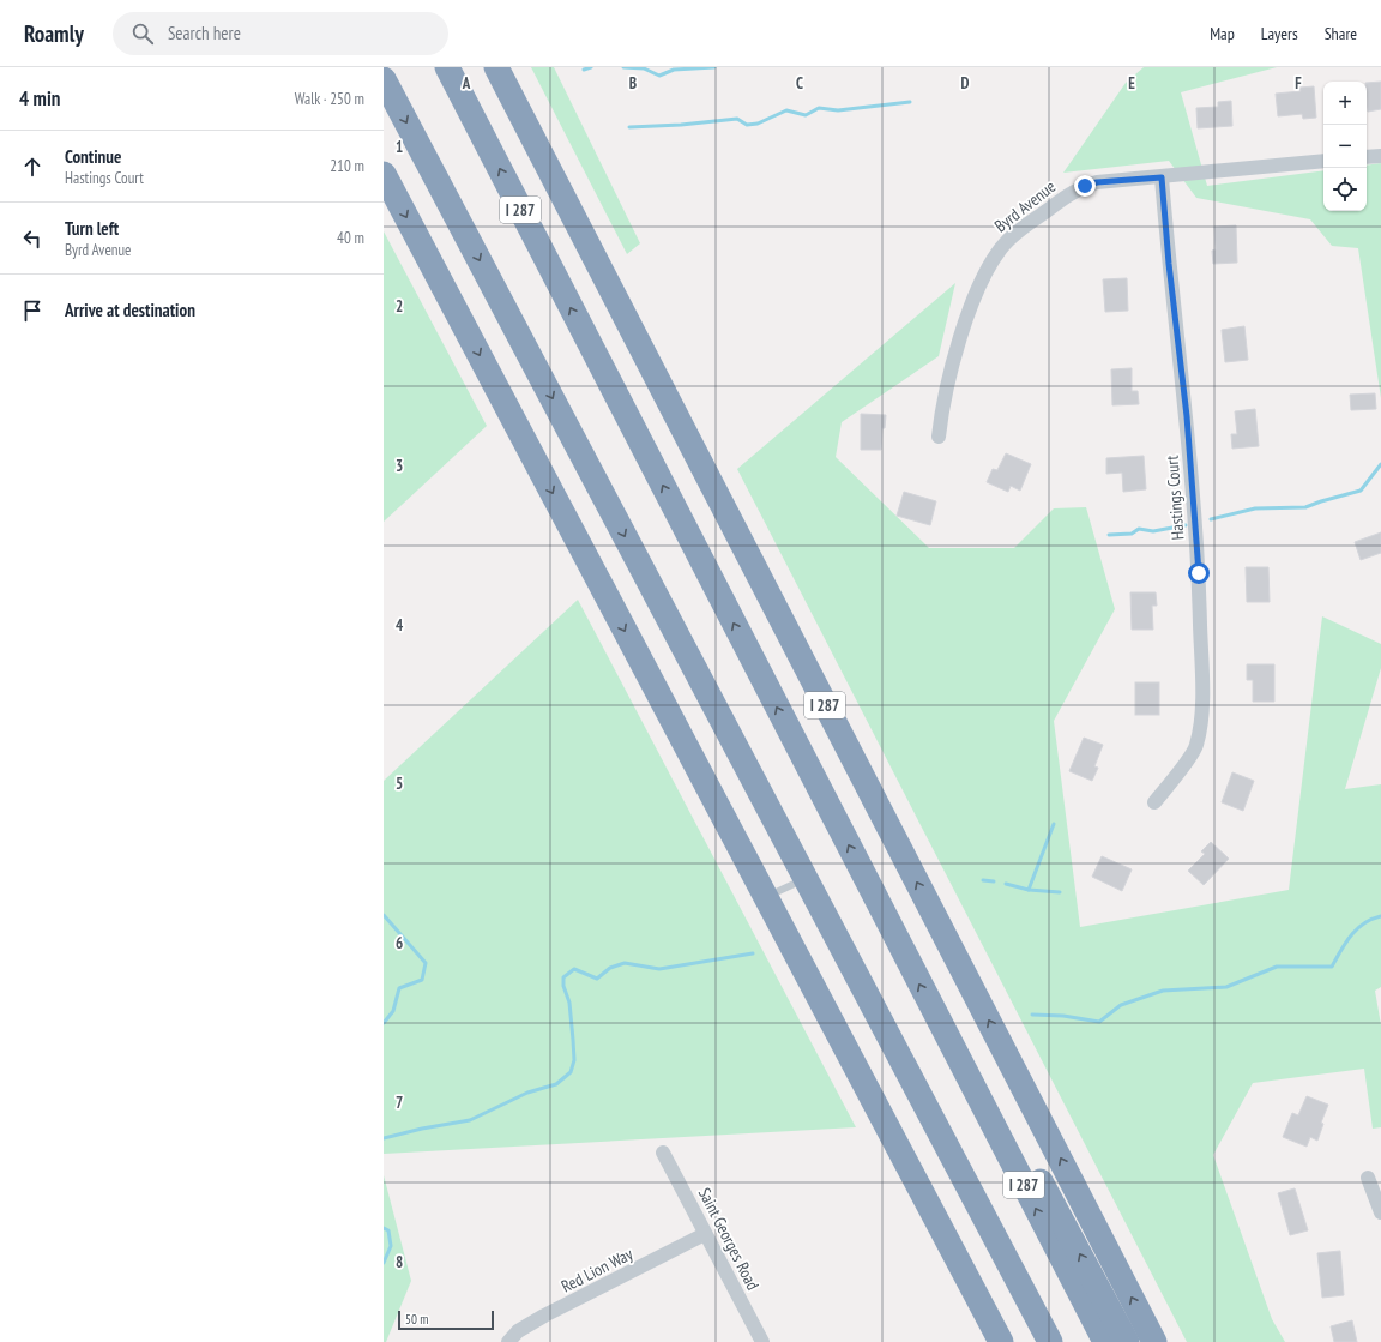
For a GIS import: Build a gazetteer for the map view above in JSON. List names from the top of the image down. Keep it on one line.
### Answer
{"streets":{"highway":["I 287"],"street":["Byrd Avenue","Hastings Court","Saint Georges Road","Red Lion Way"]},"crossings":[["Byrd Avenue","Hastings Court"],["Saint Georges Road","Red Lion Way"]],"scale_bar":"50 m","page":{"header":"Roamly","search":"Search here","nav":["Map","Layers","Share"],"heading":["4 min","Walk · 250 m"],"map_buttons":["+","−"],"list":[["Continue","Hastings Court","210 m"],["Turn left","Byrd Avenue","40 m"],"Arrive at destination"],"scale":"50 m"},"grid":{"columns":["A","B","C","D","E","F"],"rows":["1","2","3","4","5","6","7","8"]}}
